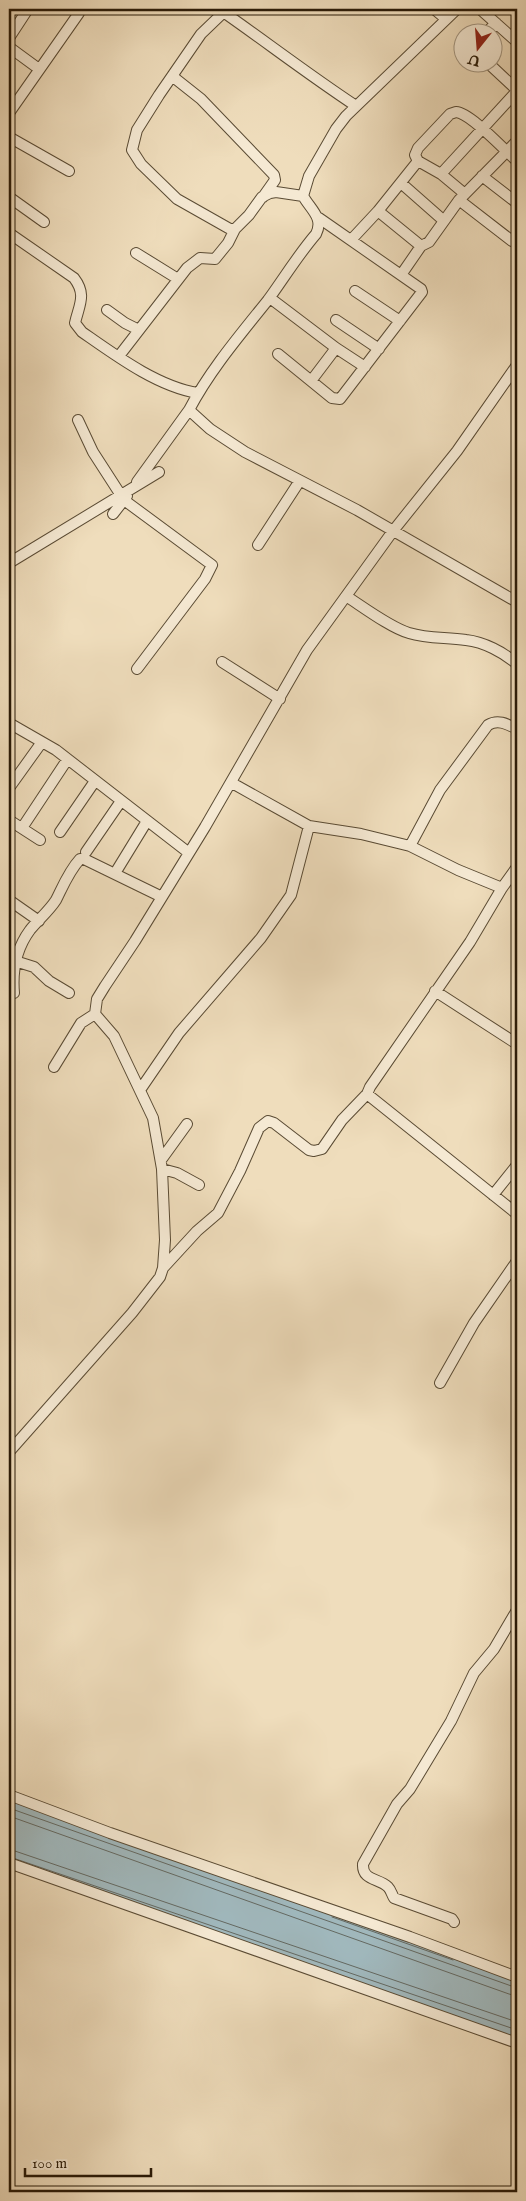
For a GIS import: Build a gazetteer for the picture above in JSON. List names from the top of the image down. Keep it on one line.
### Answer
{"scale_bar":"100 m","north":"bottom"}
